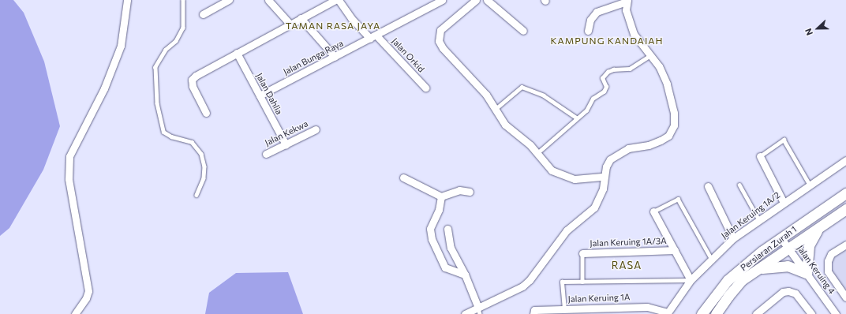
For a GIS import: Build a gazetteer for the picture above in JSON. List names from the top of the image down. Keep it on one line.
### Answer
{"streets":{"main road":["Persiaran Zurah 1"],"street":["Jalan Orkid","Jalan Bunga Raya","Jalan Dahlia","Jalan Kekwa","Jalan Keruing 1A/2","Jalan Keruing 1A/3A","Jalan Keruing 4","Jalan Keruing 1A"]},"crossings":[["Jalan Orkid","Jalan Bunga Raya"],["Jalan Bunga Raya","Jalan Dahlia"],["Jalan Dahlia","Jalan Kekwa"],["Jalan Keruing 1A/2","Jalan Keruing 1A"],["Persiaran Zurah 1","Jalan Keruing 4"]],"districts":["TAMAN RASA JAYA","KAMPUNG KANDAIAH","RASA"],"north":"left"}
